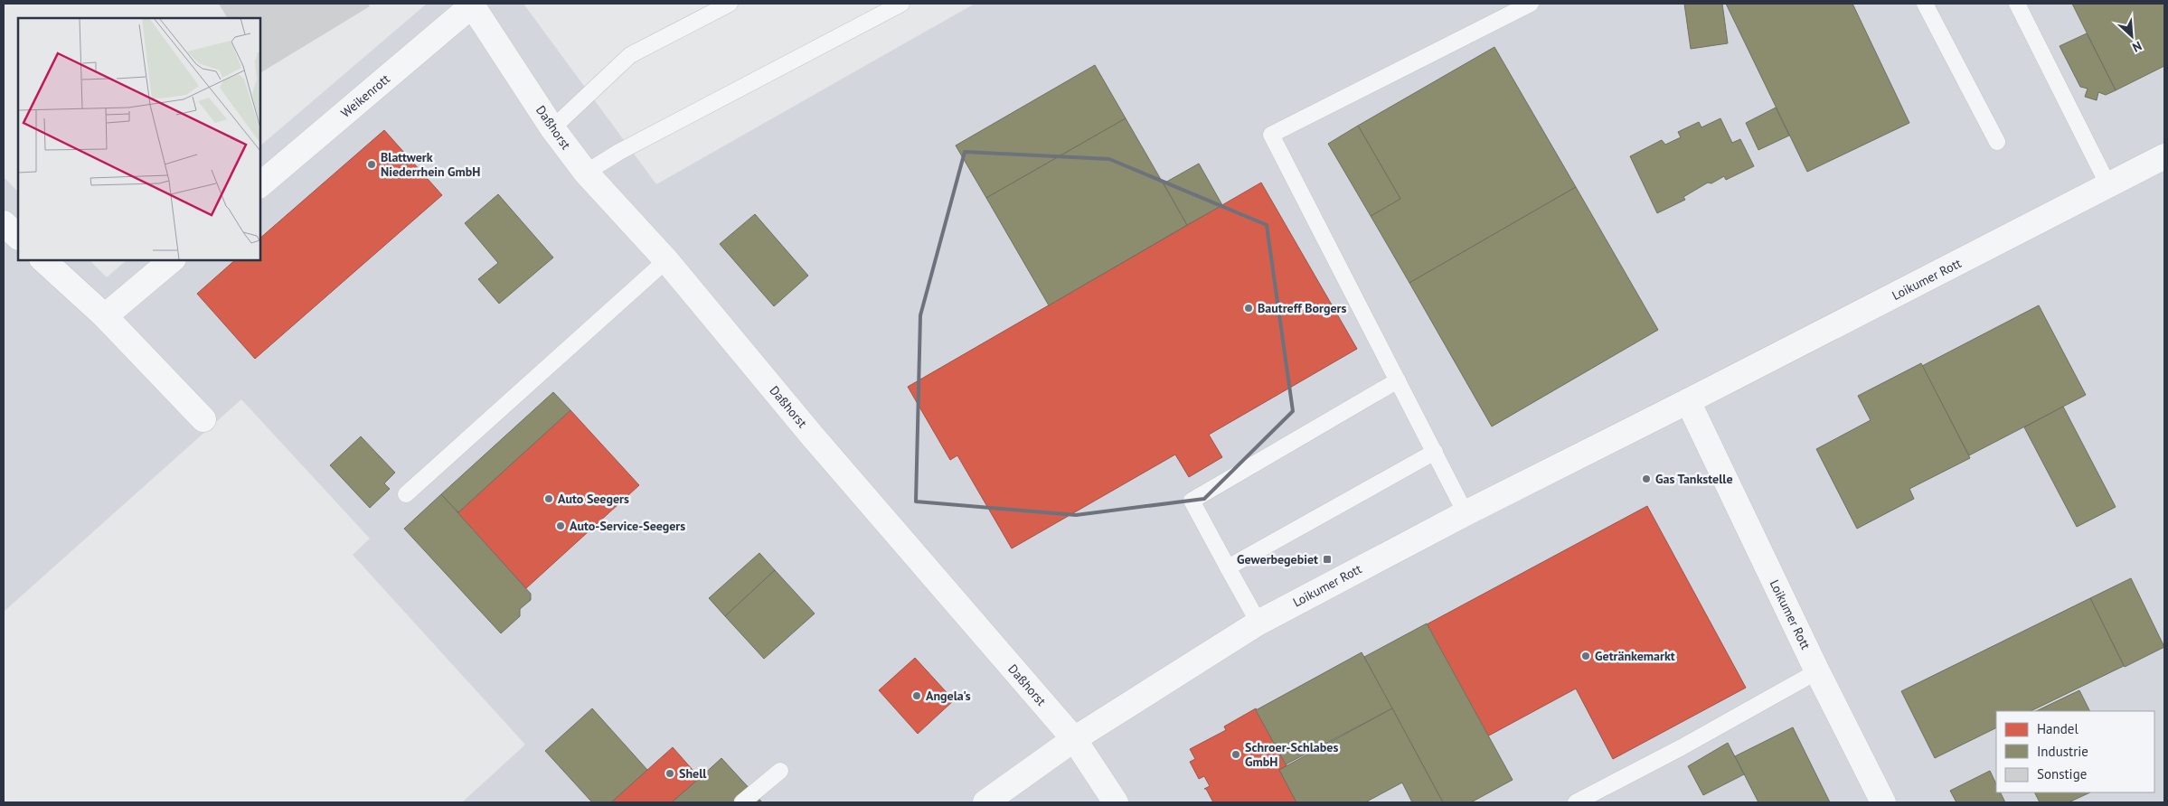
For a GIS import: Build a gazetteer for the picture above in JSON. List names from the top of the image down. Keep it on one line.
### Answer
{"streets":{"street":["Weikenrott","Daßhorst","Loikumer Rott"]},"crossings":[["Weikenrott","Daßhorst"],["Daßhorst","Loikumer Rott"]],"places":{"other":["Blattwerk Niederrhein GmbH","Bautreff Borgers","Gas Tankstelle","Auto Seegers","Auto-Service-Seegers","Getränkemarkt","Angela's","Schroer-Schlabes GmbH","Shell"],"transit":["Gewerbegebiet"]},"legend":["Handel","Industrie","Sonstige"],"north":"bottom right"}
